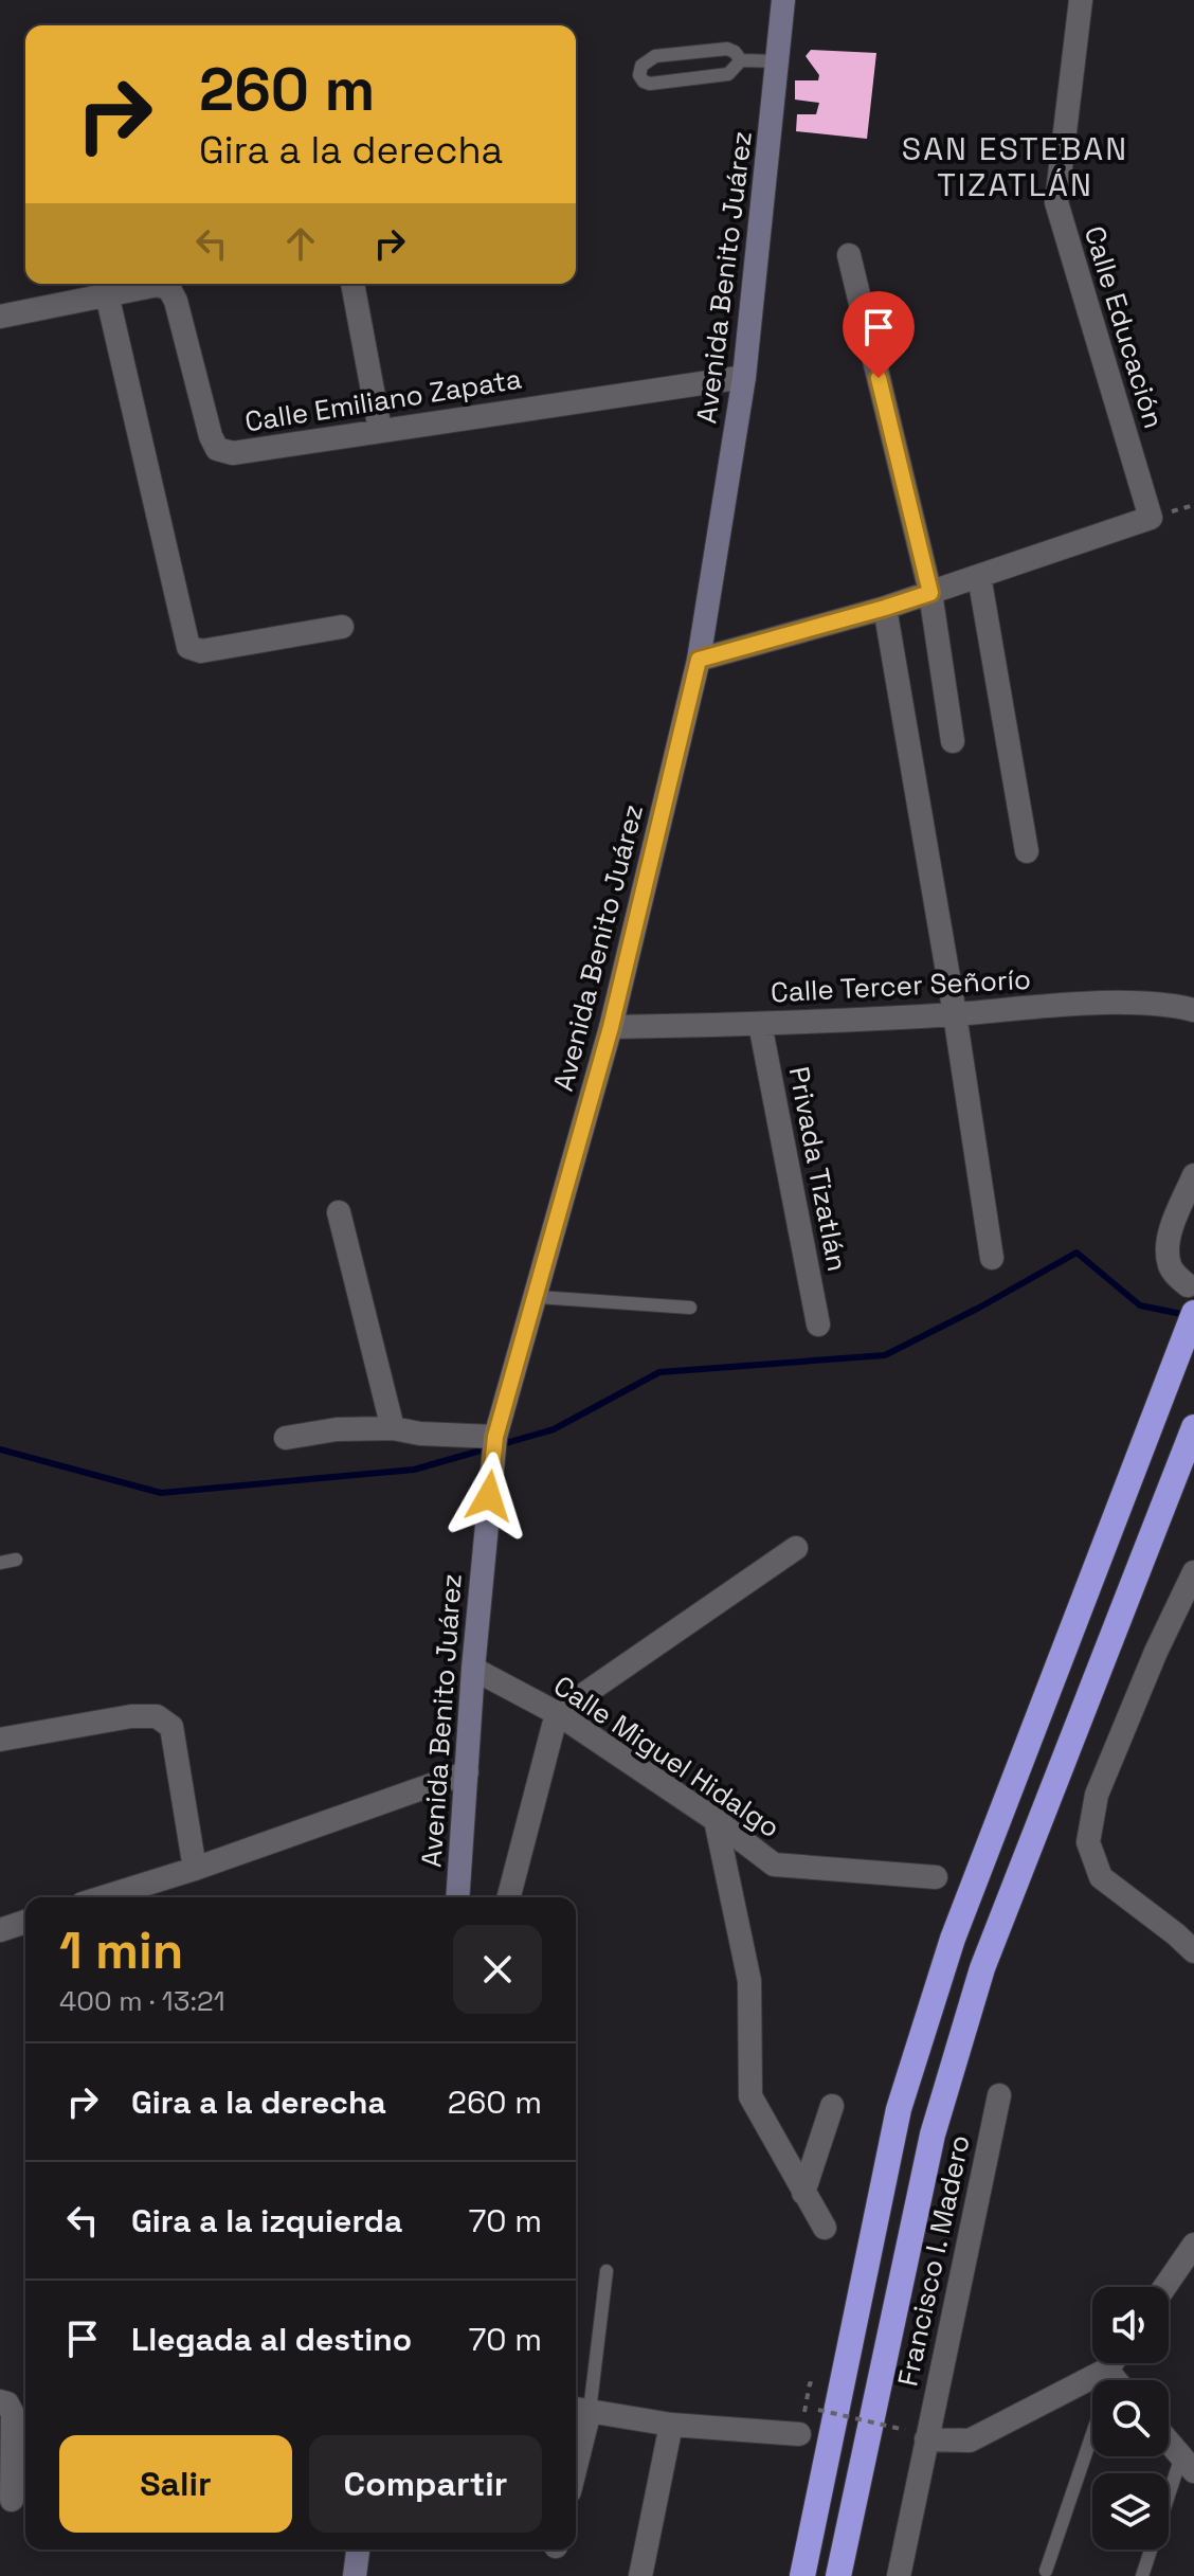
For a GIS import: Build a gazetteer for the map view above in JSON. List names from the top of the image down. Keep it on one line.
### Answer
{"streets":{"main road":["Avenida Benito Juárez"],"street":["Calle Educación","Calle Emiliano Zapata","Calle Tercer Señorío","Privada Tizatlán","Calle Miguel Hidalgo","Francisco I. Madero"]},"crossings":[["Avenida Benito Juárez","Calle Emiliano Zapata"],["Avenida Benito Juárez","Calle Tercer Señorío"],["Avenida Benito Juárez","Calle Miguel Hidalgo"],["Calle Tercer Señorío","Privada Tizatlán"]],"districts":["SAN ESTEBAN TIZATLÁN"],"page":{"turn":["260 m","Gira a la derecha"],"heading":["1 min","400 m · 13:21"],"list":[{"name":"Gira a la derecha","value":"260 m"},{"name":"Gira a la izquierda","value":"70 m"},{"name":"Llegada al destino","value":"70 m"}],"buttons":["Salir","Compartir"]}}
